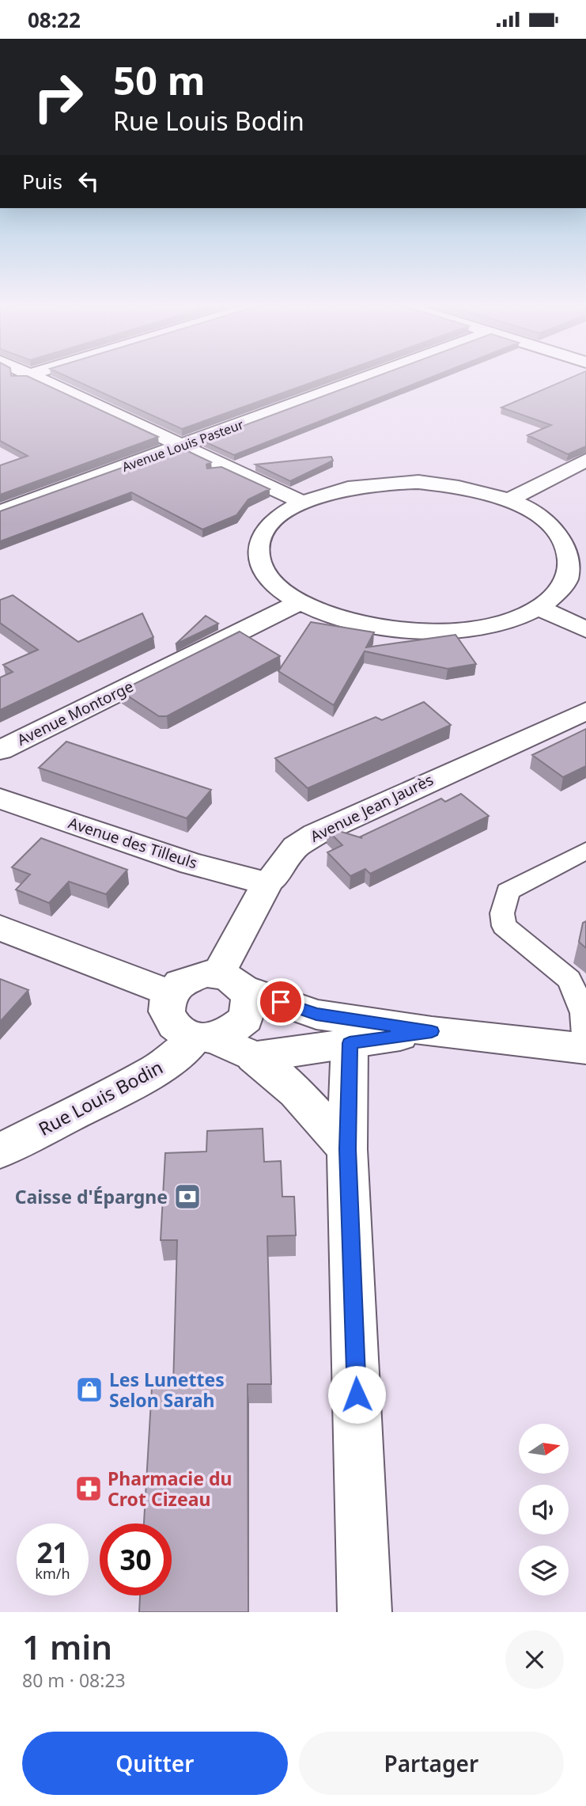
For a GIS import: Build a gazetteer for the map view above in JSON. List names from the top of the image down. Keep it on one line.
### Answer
{"streets":{"street":["Avenue Louis Pasteur","Avenue Montorge","Avenue Jean Jaurès","Avenue des Tilleuls","Rue Louis Bodin"]},"crossings":[["Avenue Jean Jaurès","Avenue des Tilleuls"],["Avenue Jean Jaurès","Rue Louis Bodin"]],"places":{"bank":["Caisse d'Épargne"],"shop":["Les Lunettes Selon Sarah"],"pharmacy":["Pharmacie du Crot Cizeau"]},"north":"right","page":{"status":"08:22","turn":["50 m","Rue Louis Bodin"],"then":"Puis","speed":"21 km/h","limit":"30","heading":["1 min","80 m · 08:23"],"buttons":["Quitter","Partager"]}}
